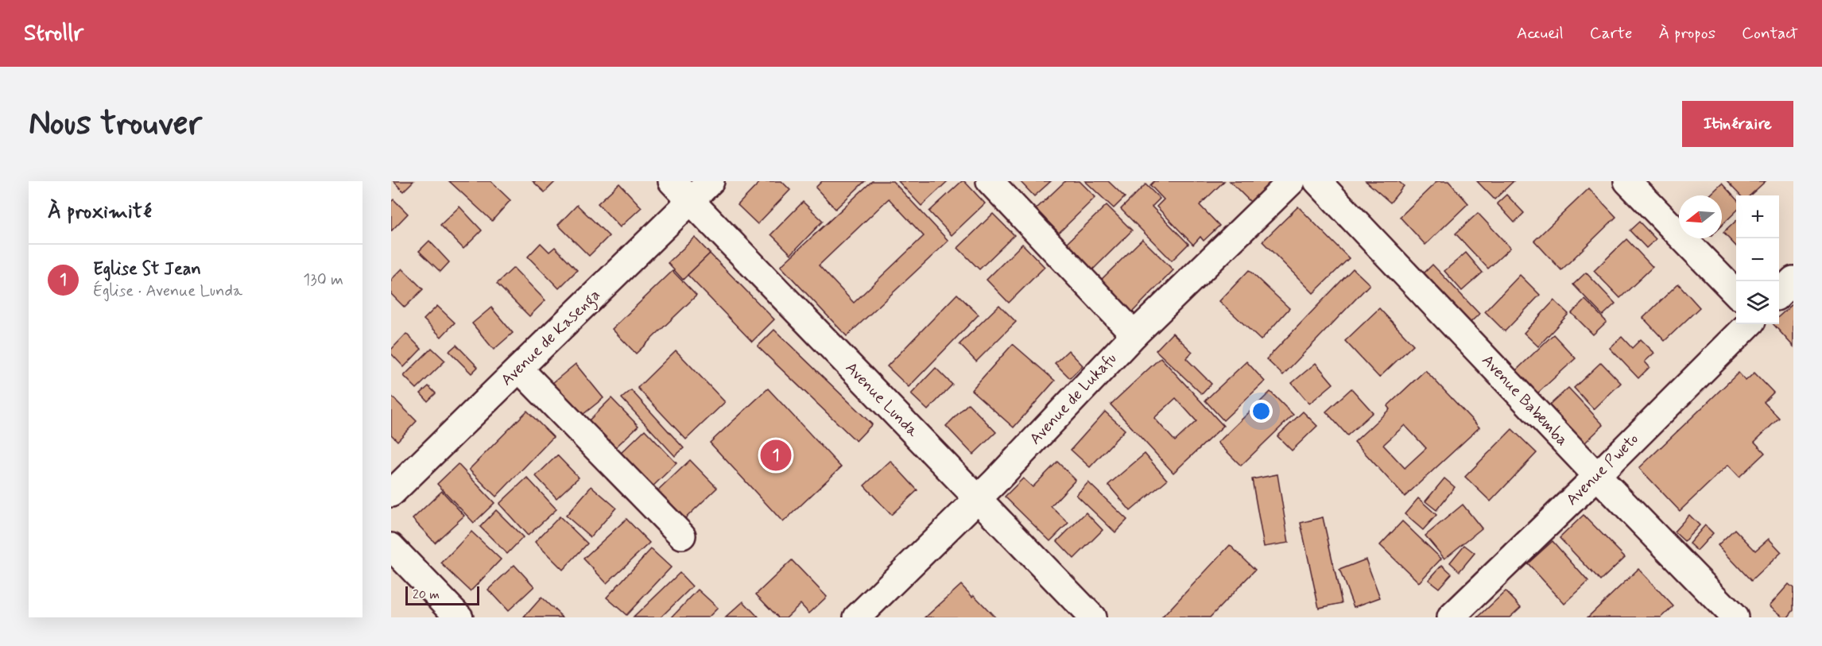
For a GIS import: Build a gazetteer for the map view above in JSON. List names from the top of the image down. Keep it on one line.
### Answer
{"streets":{"street":["Avenue de Kasenga","Avenue de Lukafu","Avenue Lunda","Avenue Babemba","Avenue Pweto"]},"crossings":[["Avenue de Kasenga","Avenue Lunda"],["Avenue de Lukafu","Avenue Lunda"],["Avenue Babemba","Avenue Pweto"]],"scale_bar":"20 m","north":"left","page":{"header":"Strollr","nav":["Accueil","Carte","À propos","Contact"],"buttons":"Itinéraire","title":"Nous trouver","heading":"À proximité","map_buttons":["+","−"],"list":[{"mark":"1","name":"Eglise St Jean","note":"Église · Avenue Lunda","value":"130 m"}],"pins":"1","scale":"20 m"}}
